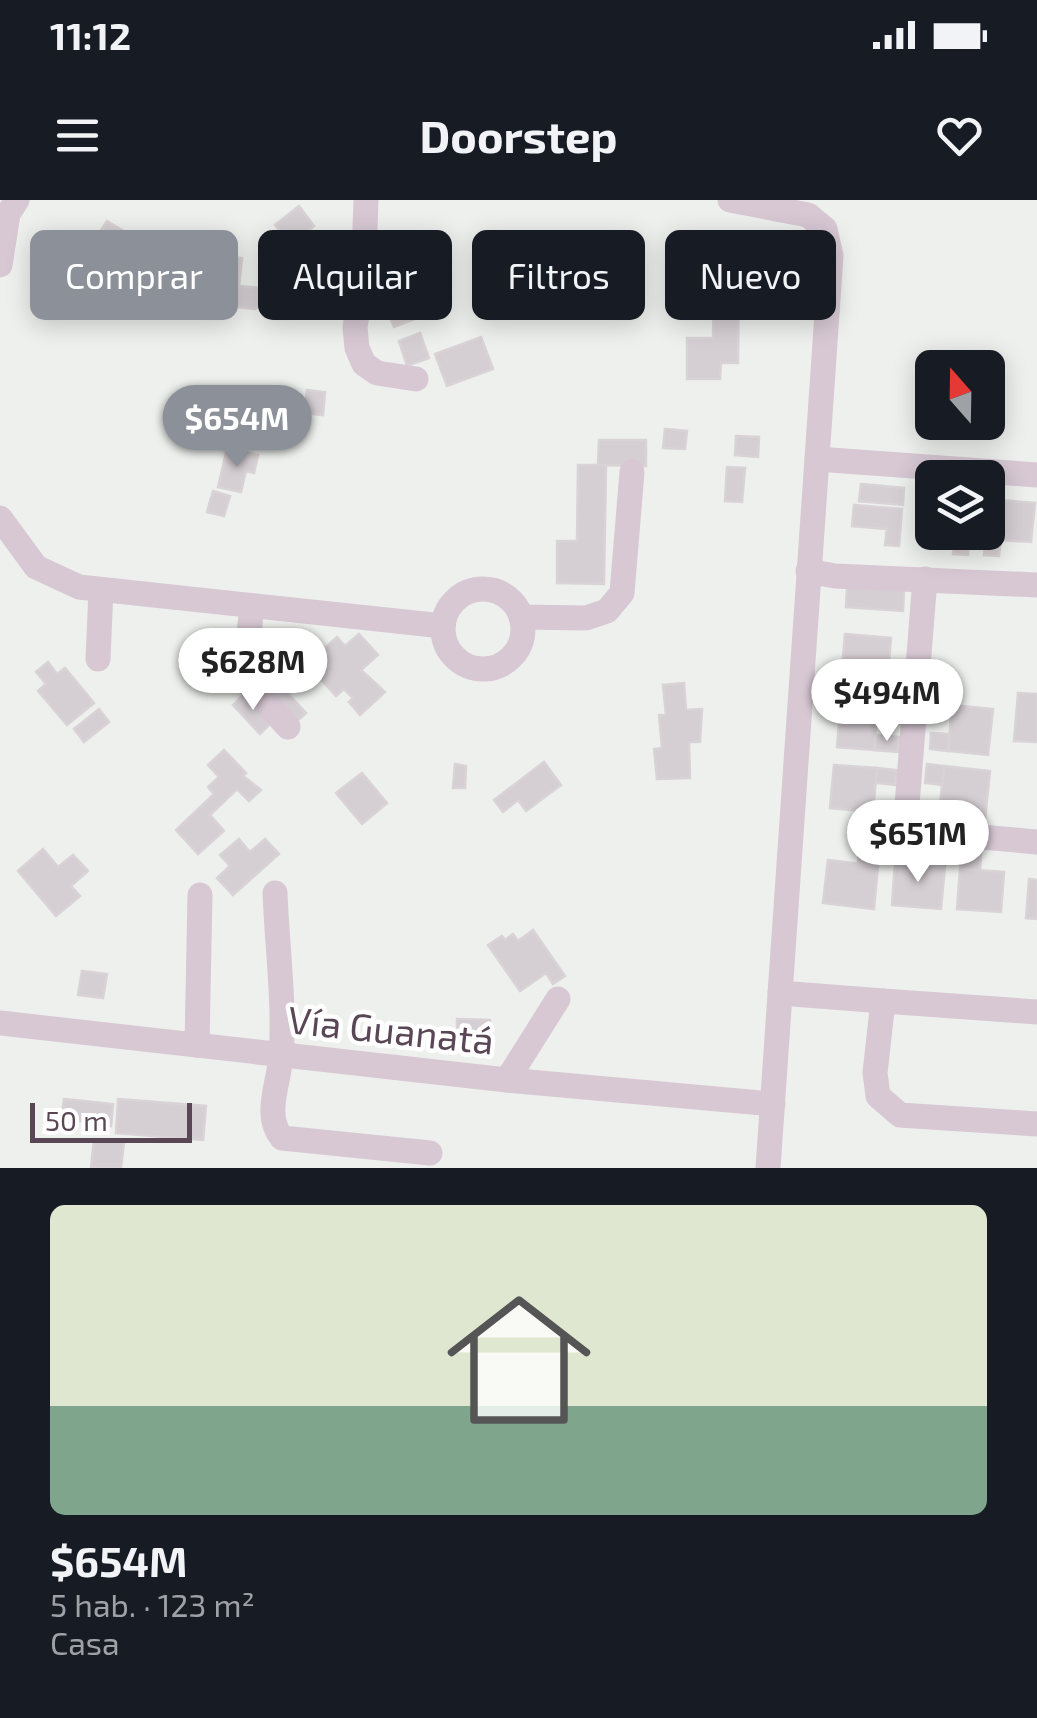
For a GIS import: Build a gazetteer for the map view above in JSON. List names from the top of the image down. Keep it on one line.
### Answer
{"streets":{"street":["Vía Guanatá"]},"scale_bar":"50 m","north":"top","page":{"status":"11:12","header":"Doorstep","chip":["Comprar","Alquilar","Filtros","Nuevo"],"price":["$654M","$628M","$494M","$651M"],"scale":"50 m","list":[{"name":"$654M","note":"5 hab. · 123 m² · Casa"}]}}
